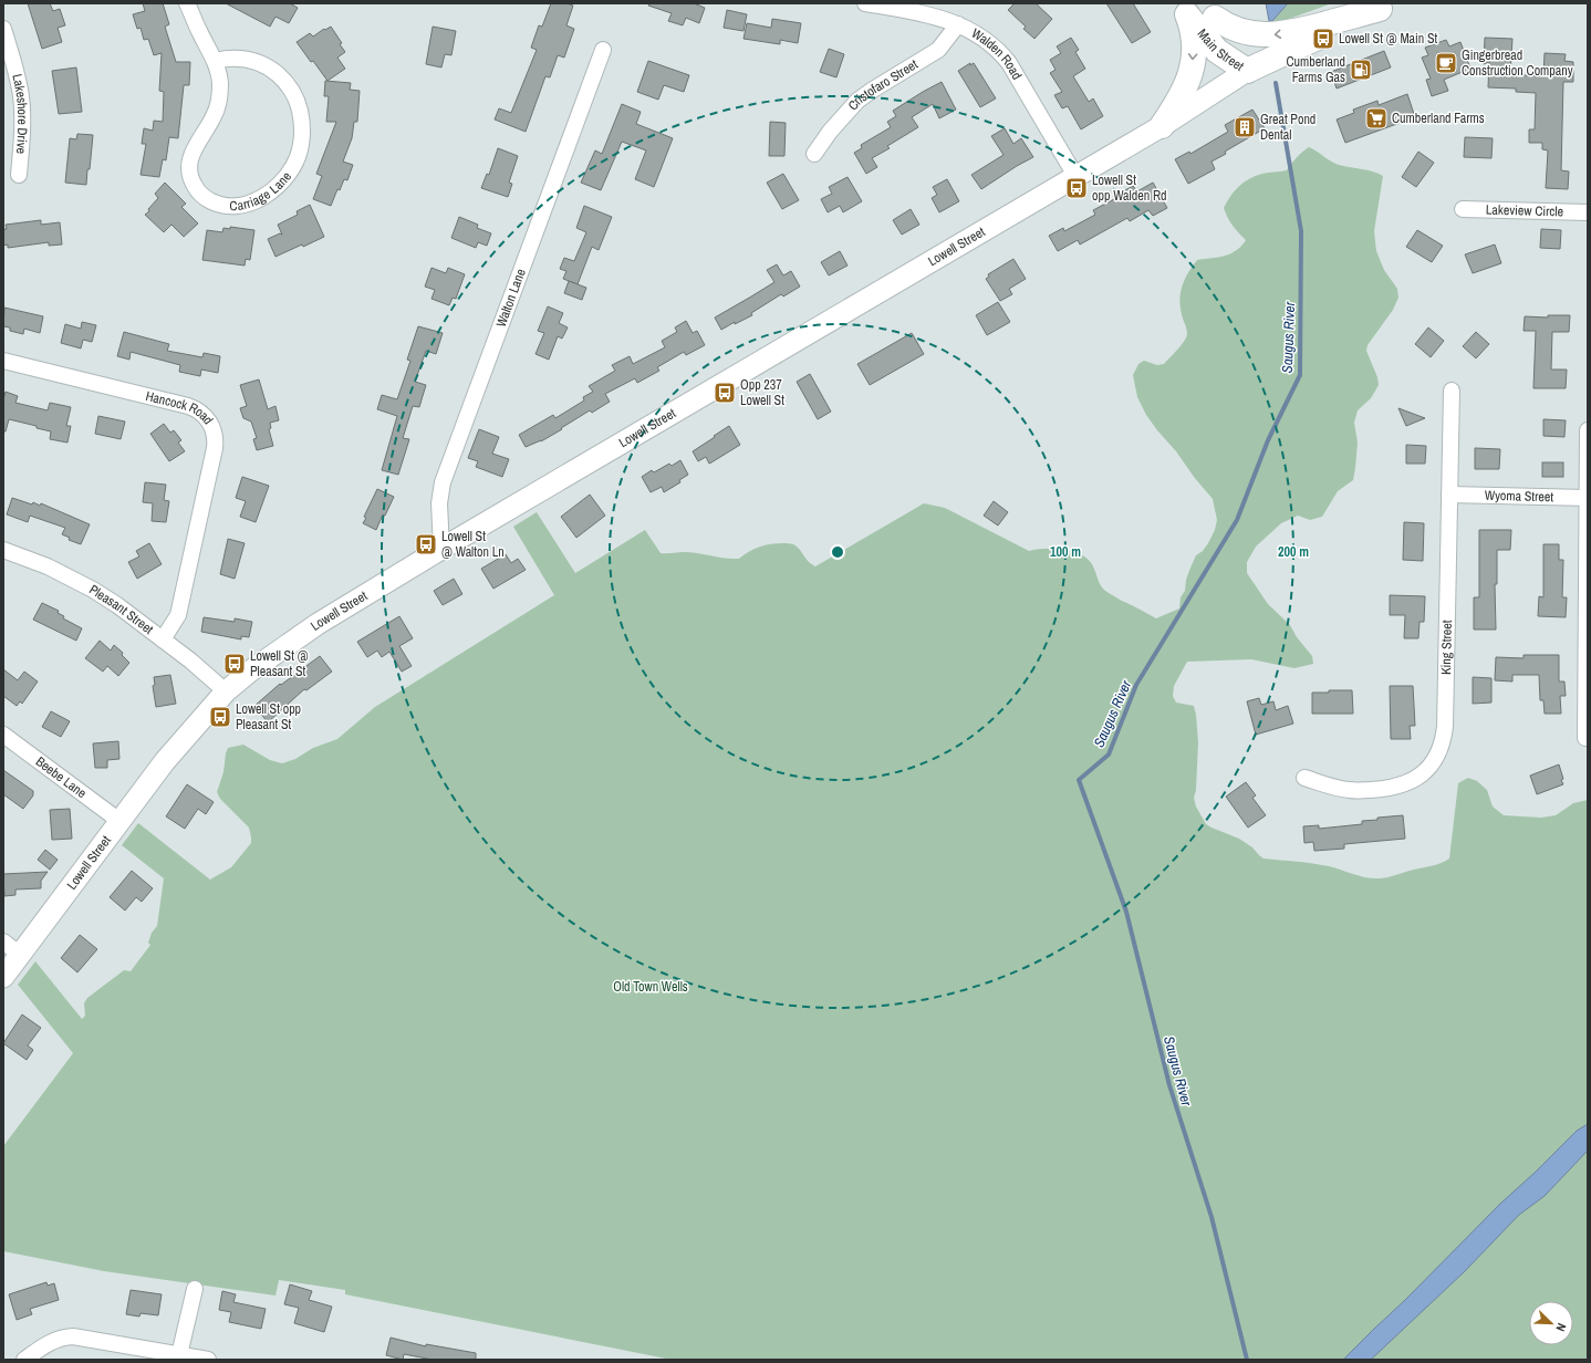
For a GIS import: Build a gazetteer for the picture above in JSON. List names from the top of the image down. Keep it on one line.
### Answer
{"streets":{"main road":["Main Street","Lowell Street"],"street":["Walden Road","Cristofaro Street","Lakeshore Drive","Carriage Lane","Lakeview Circle","Walton Lane","Hancock Road","Wyoma Street","Pleasant Street","King Street","Beebe Lane"]},"crossings":[["Main Street","Lowell Street"],["Walden Road","Cristofaro Street"],["Walden Road","Lowell Street"],["Lowell Street","Walton Lane"],["Lowell Street","Pleasant Street"],["Lowell Street","Beebe Lane"],["Hancock Road","Pleasant Street"],["Wyoma Street","King Street"]],"water":["Saugus River"],"parks":["Old Town Wells"],"places":{"bus stop":["Lowell St @ Main St","Lowell St opp Walden Rd","Opp 237 Lowell St","Lowell St @ Walton Ln","Lowell St @ Pleasant St","Lowell St opp Pleasant St"],"cafe":["Gingerbread Construction Company"],"fuel station":["Cumberland Farms Gas"],"supermarket":["Cumberland Farms"],"building":["Great Pond Dental"]},"north":"bottom right","rings":["100 m","200 m"]}
